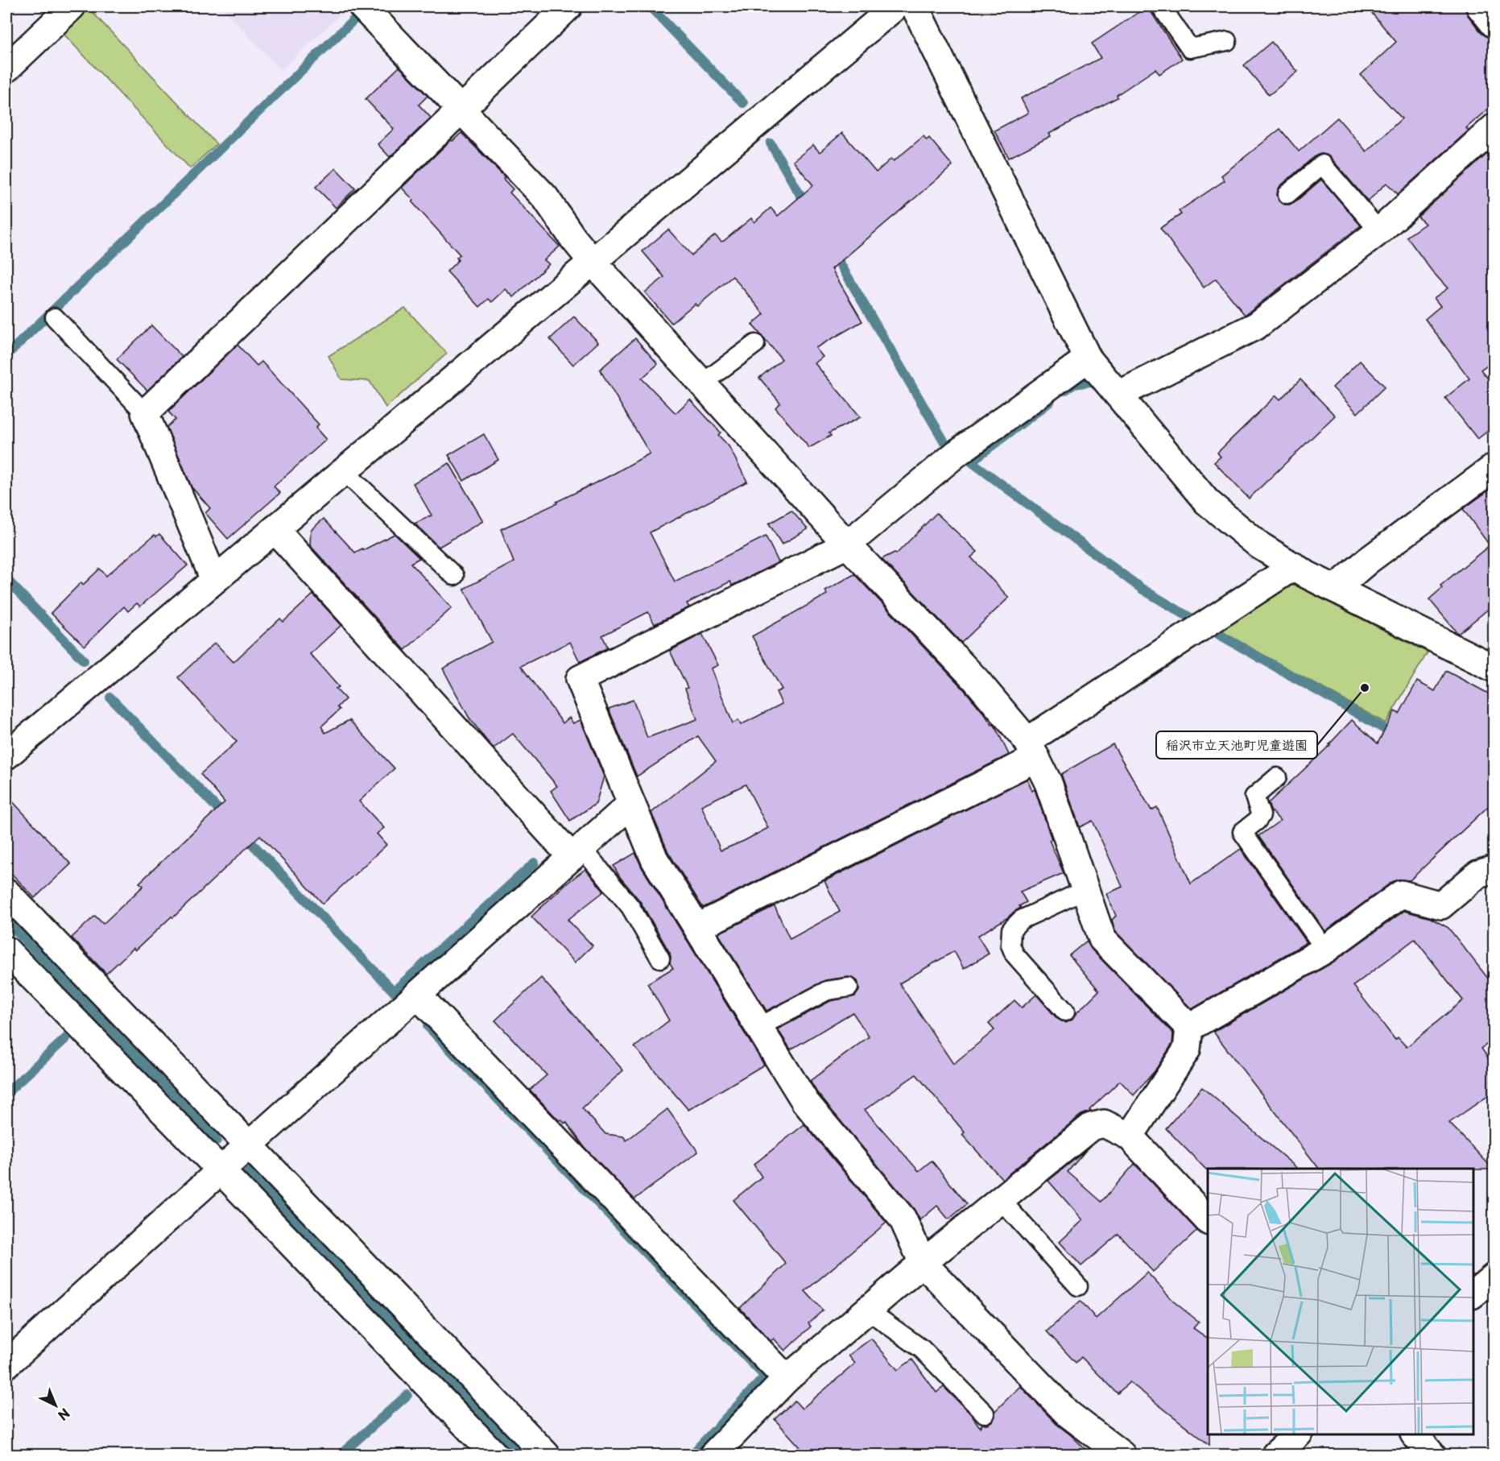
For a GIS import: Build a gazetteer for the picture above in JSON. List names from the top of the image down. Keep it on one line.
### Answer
{"places":["稲沢市立天池町児童遊園"],"north":"bottom right"}
